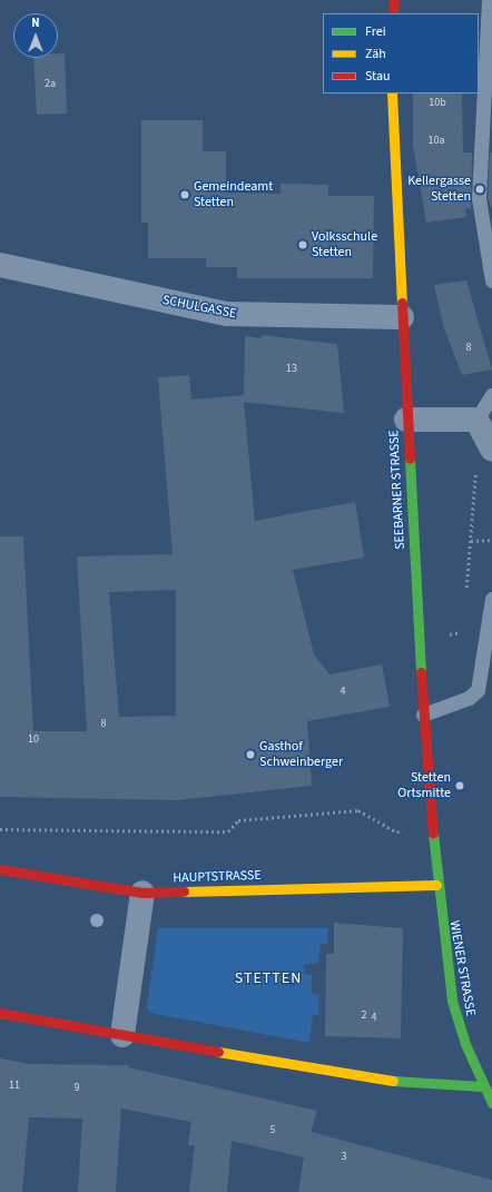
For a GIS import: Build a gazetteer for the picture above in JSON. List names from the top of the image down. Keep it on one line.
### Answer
{"streets":{"main road":["SEEBARNER STRASSE","HAUPTSTRASSE","WIENER STRASSE"],"street":["SCHULGASSE"]},"crossings":[["SCHULGASSE","SEEBARNER STRASSE"],["SEEBARNER STRASSE","HAUPTSTRASSE"],["SEEBARNER STRASSE","WIENER STRASSE"],["HAUPTSTRASSE","WIENER STRASSE"]],"districts":["STETTEN"],"places":["Kellergasse Stetten","Gemeindeamt Stetten","Volksschule Stetten","Gasthof Schweinberger","Stetten Ortsmitte"],"house_numbers":["2a","10b","10a","8","13","4","8","10","2","4","11","9","5","3"],"legend":["Frei","Zäh","Stau"],"north":"top"}
